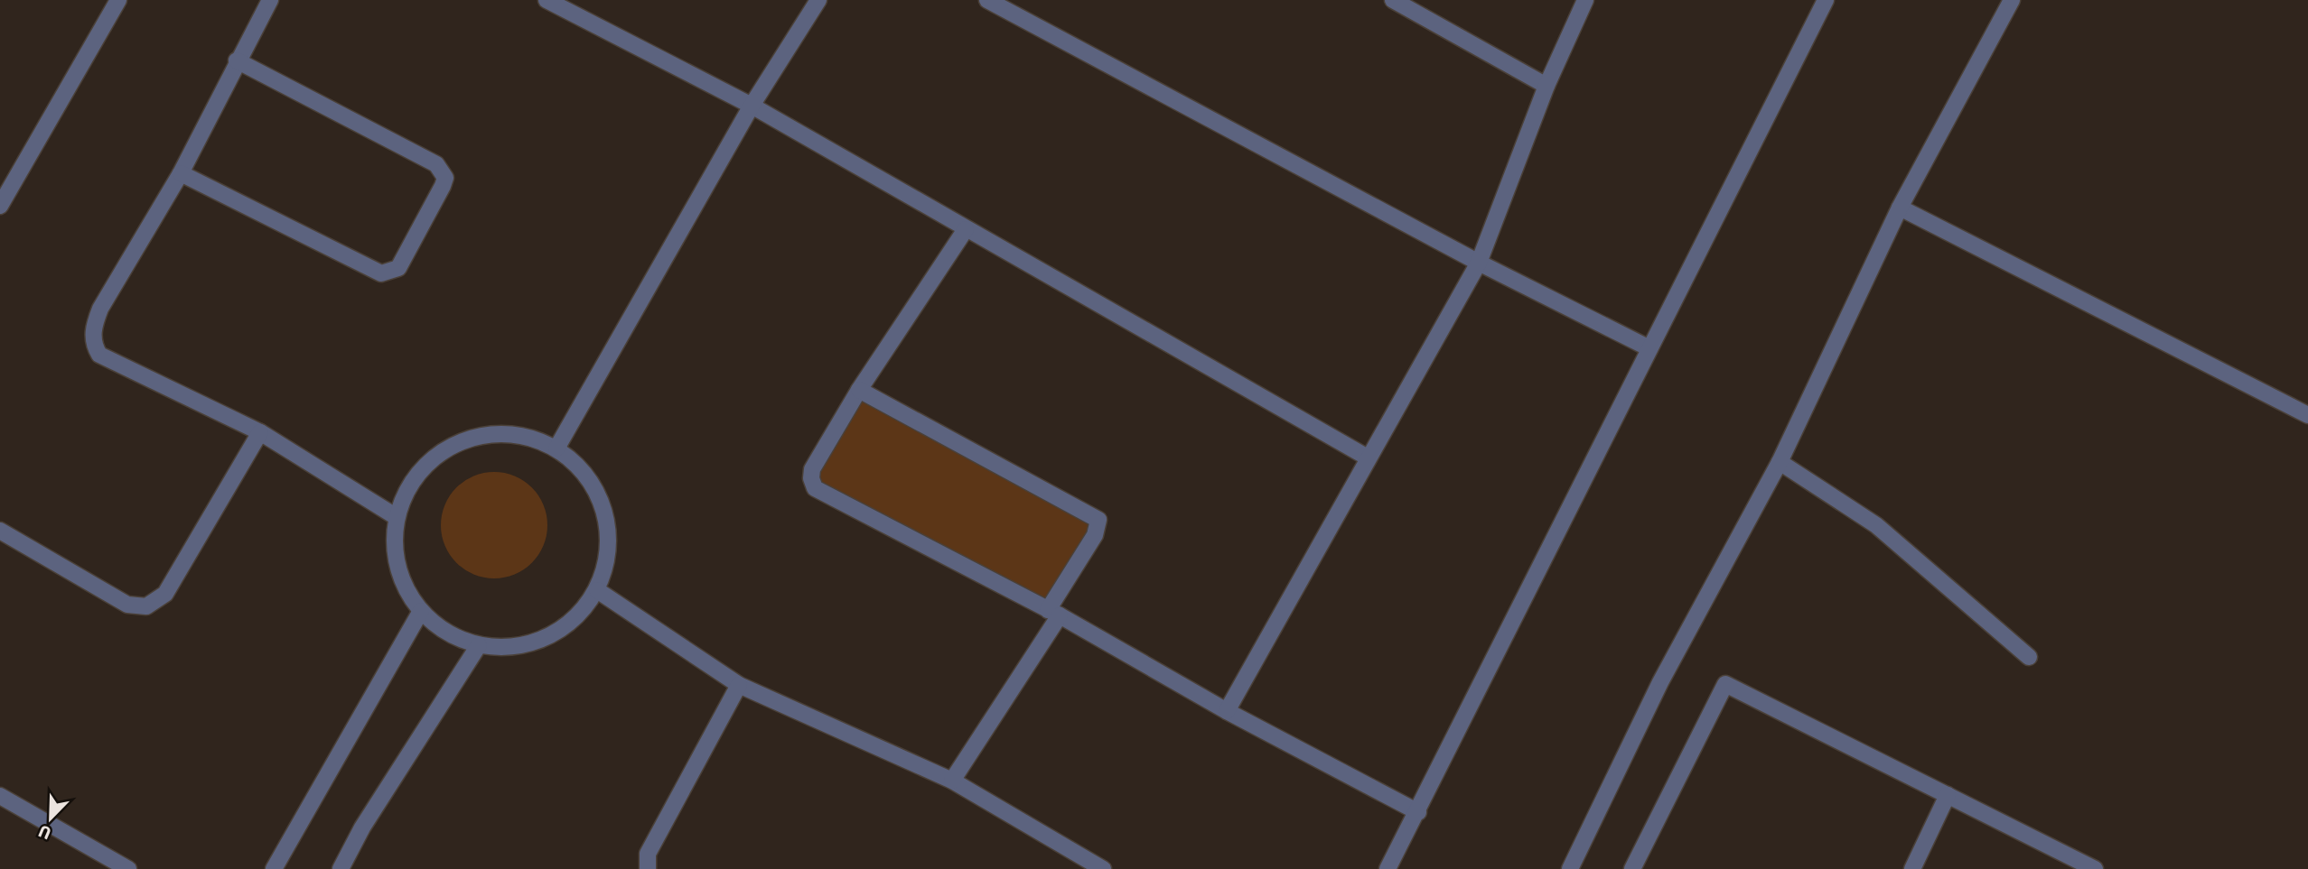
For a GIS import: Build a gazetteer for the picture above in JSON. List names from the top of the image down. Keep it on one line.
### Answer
{"north":"bottom left"}
